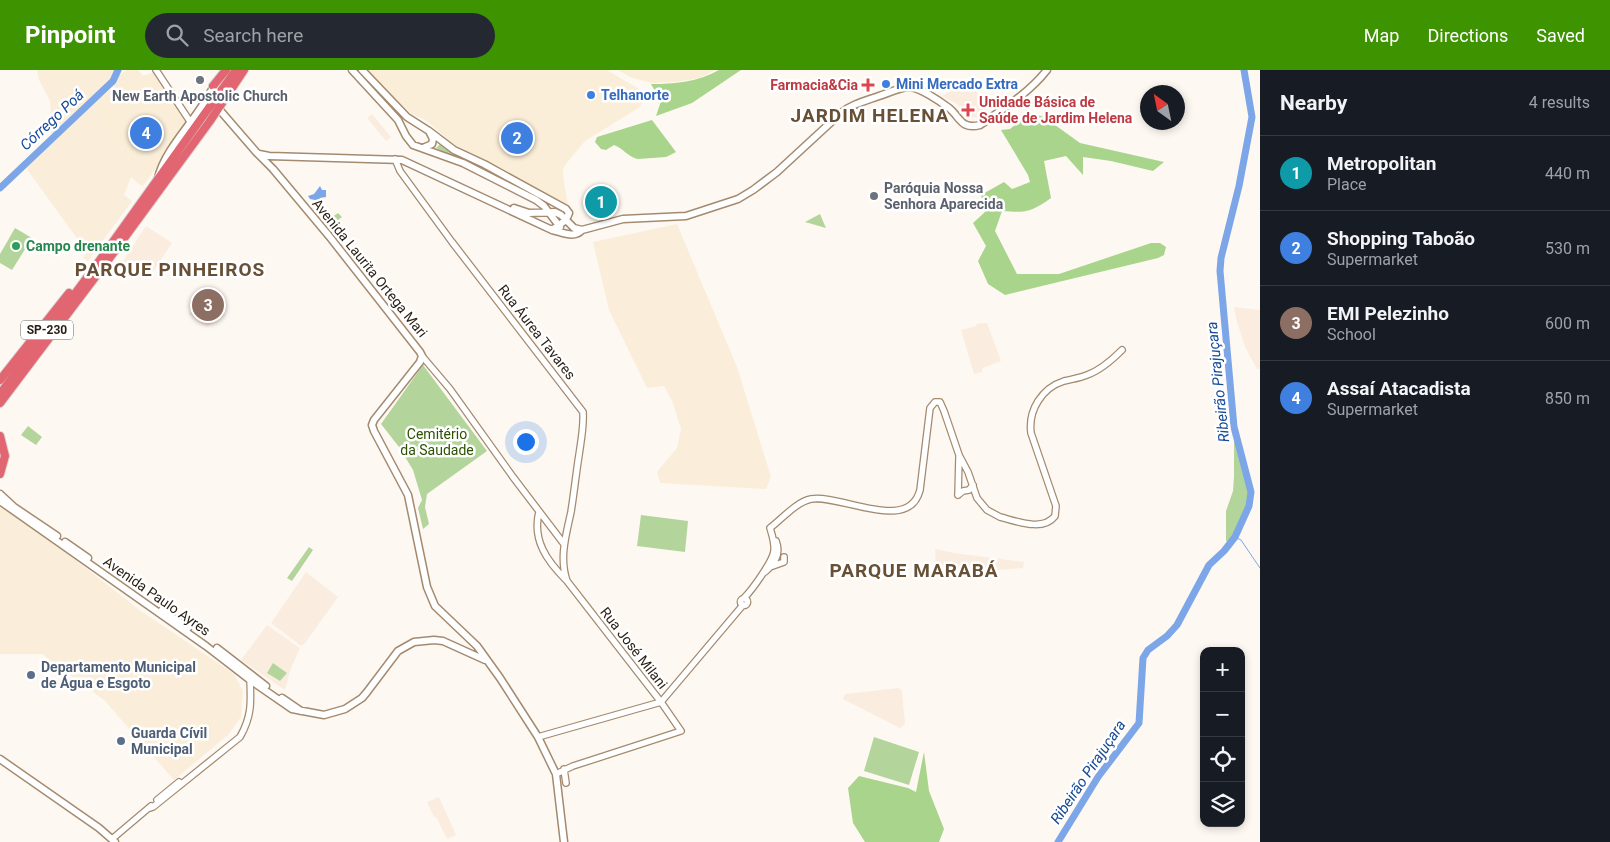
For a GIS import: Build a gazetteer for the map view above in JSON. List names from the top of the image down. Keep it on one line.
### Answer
{"streets":{"highway":["SP-230"],"main road":["Avenida Laurita Ortega Mari","Avenida Paulo Ayres"],"street":["Rua Áurea Tavares","Rua José Milani"]},"crossings":[["Avenida Laurita Ortega Mari","SP-230"],["Rua Áurea Tavares","Rua José Milani"]],"districts":["JARDIM HELENA","PARQUE PINHEIROS","PARQUE MARABÁ"],"water":["Córrego Poá","Ribeirão Pirajuçara"],"parks":["Cemitério da Saudade"],"places":{"other":["New Earth Apostolic Church","Mini Mercado Extra","Telhanorte","Paróquia Nossa Senhora Aparecida","Campo drenante","Departamento Municipal de Água e Esgoto","Guarda Cívil Municipal"],"health":["Farmacia&Cia","Unidade Básica de Saúde de Jardim Helena"]},"north":"top left","page":{"header":"Pinpoint","search":"Search here","nav":["Map","Directions","Saved"],"heading":["Nearby","4 results"],"pins":["4","2","1","3"],"list":[{"mark":"1","name":"Metropolitan","note":"Place","value":"440 m"},{"mark":"2","name":"Shopping Taboão","note":"Supermarket","value":"530 m"},{"mark":"3","name":"EMI Pelezinho","note":"School","value":"600 m"},{"mark":"4","name":"Assaí Atacadista","note":"Supermarket","value":"850 m"}],"map_buttons":["+","−"]}}
